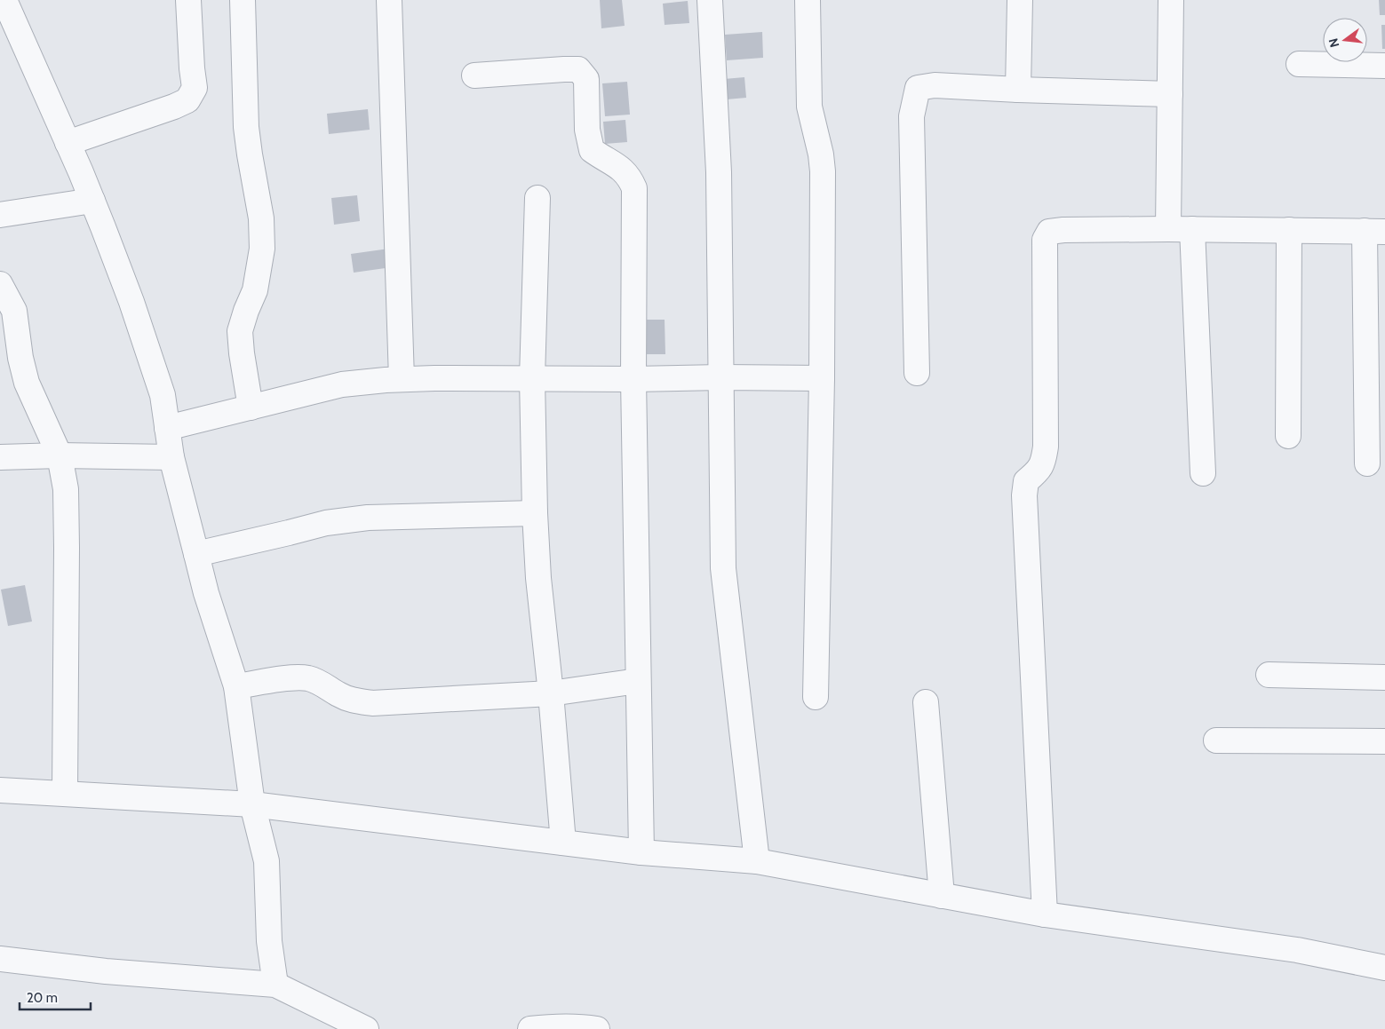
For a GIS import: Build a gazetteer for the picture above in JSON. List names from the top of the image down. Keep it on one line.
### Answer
{"scale_bar":"20 m","north":"left"}
